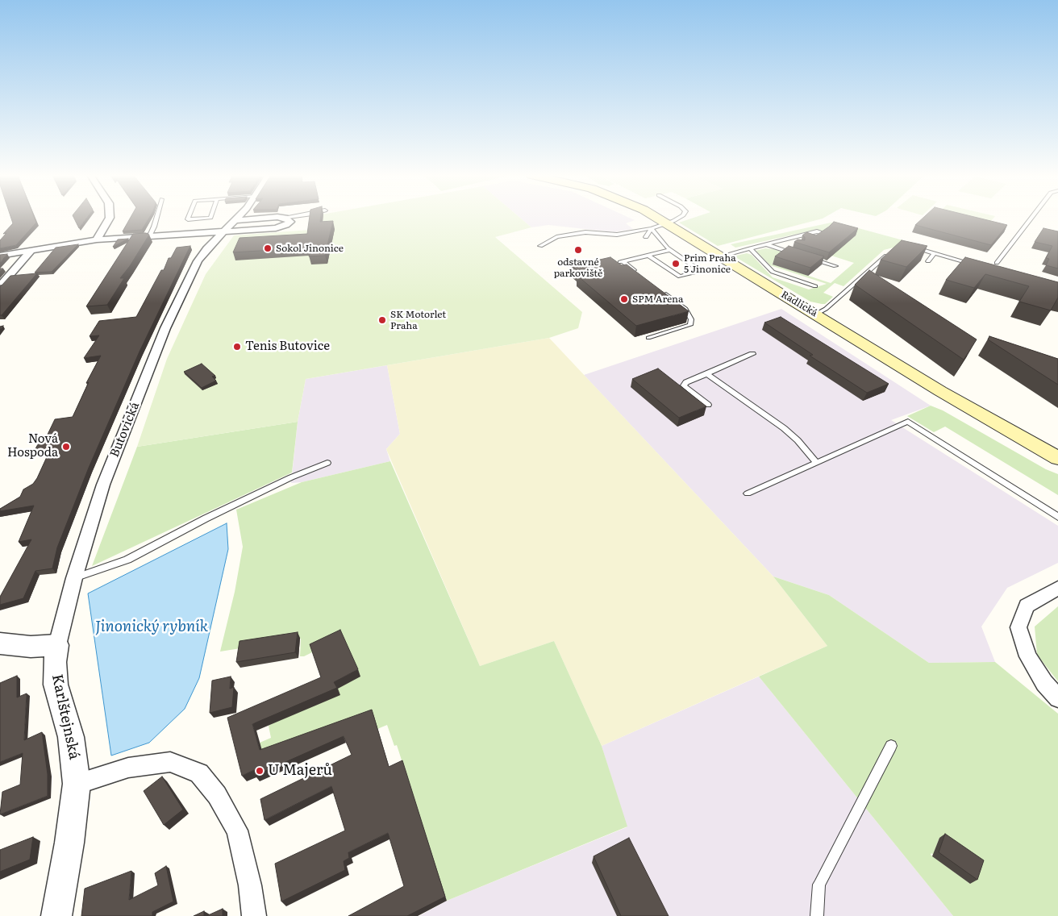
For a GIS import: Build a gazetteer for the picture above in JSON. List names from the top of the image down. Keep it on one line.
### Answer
{"streets":{"main road":["Radlická"],"street":["Butovická","Karlštejnská"]},"crossings":[["Butovická","Karlštejnská"]],"water":["Jinonický rybník"],"places":["Sokol Jinonice","odstavné parkoviště","Prim Praha 5 Jinonice","SPM Arena","SK Motorlet Praha","Tenis Butovice","Nová Hospoda","U Majerů"]}
